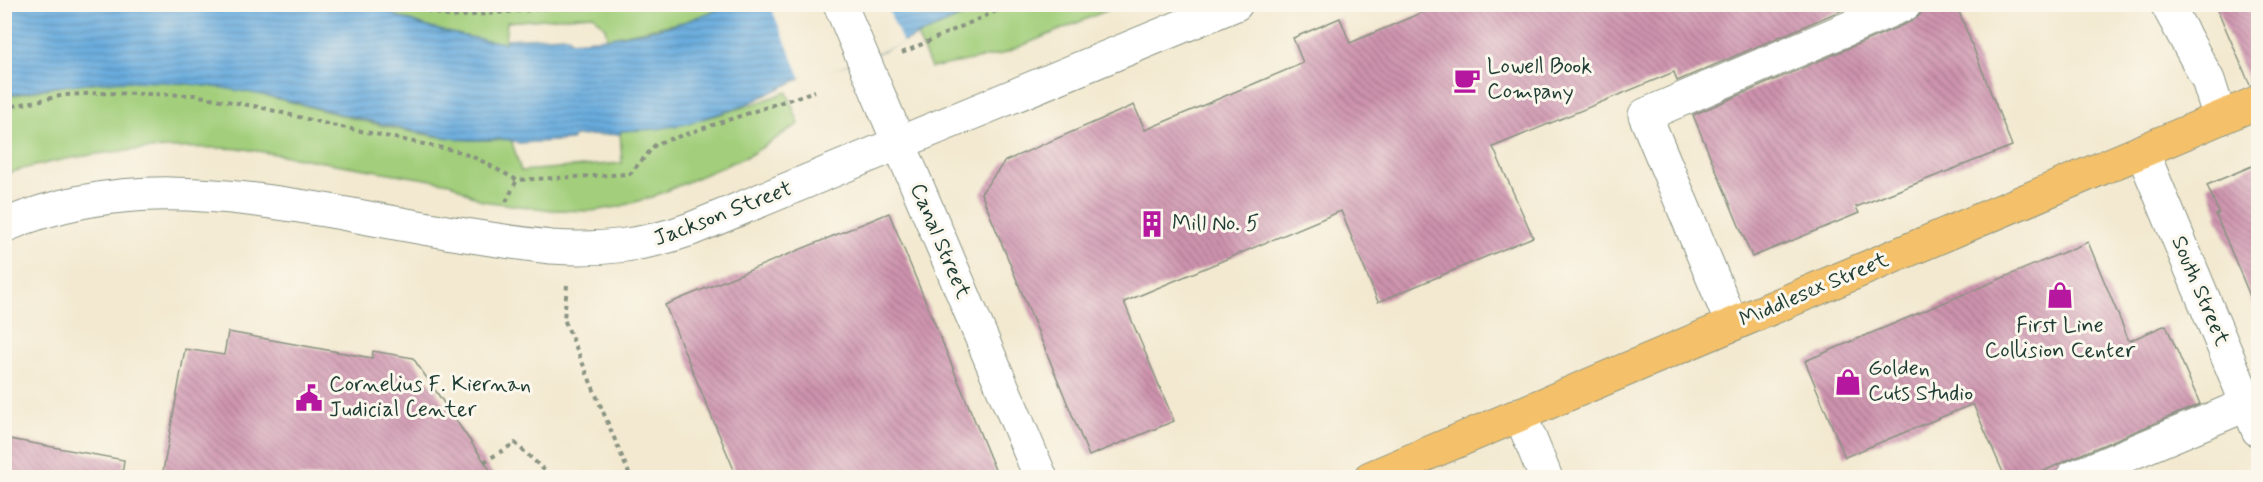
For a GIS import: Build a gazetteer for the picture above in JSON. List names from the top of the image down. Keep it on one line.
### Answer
{"streets":{"main road":["Middlesex Street"],"street":["Jackson Street","Canal Street","South Street"]},"crossings":[["Jackson Street","Canal Street"],["Middlesex Street","South Street"]],"places":{"cafe":["Lowell Book Company"],"building":["Mill No. 5"],"shop":["First Line Collision Center","Golden Cuts Studio"],"public building":["Cornelius F. Kiernan Judicial Center"]}}
